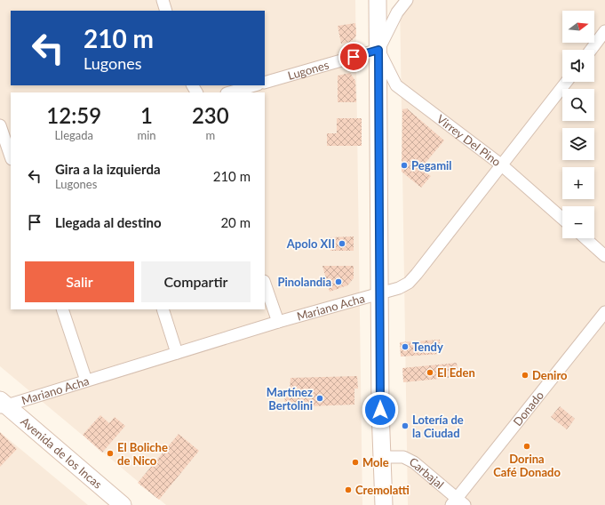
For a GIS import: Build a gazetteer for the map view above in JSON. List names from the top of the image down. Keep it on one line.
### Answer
{"streets":{"main road":["Avenida de los Incas"],"street":["Lugones","Virrey Del Pino","Mariano Acha","Donado","Carbajal"]},"crossings":[["Lugones","Virrey Del Pino"],["Virrey Del Pino","Mariano Acha"],["Mariano Acha","Avenida de los Incas"],["Donado","Carbajal"]],"places":["Pegamil","Apolo XII","Pinolandia","Tendy","El Eden","Deniro","Martínez Bertolini","Lotería de la Ciudad","Dorina Café Donado","El Boliche de Nico","Mole","Cremolatti"],"north":"right","page":{"map_buttons":["+","−"],"turn":["210 m","Lugones"],"eta":["12:59","Llegada","1","min","230","m"],"list":[{"name":"Gira a la izquierda","note":"Lugones","value":"210 m"},{"name":"Llegada al destino","value":"20 m"}],"buttons":["Salir","Compartir"]}}
